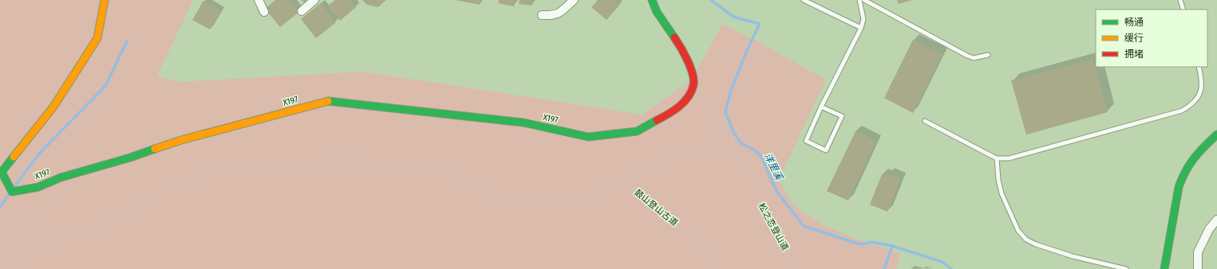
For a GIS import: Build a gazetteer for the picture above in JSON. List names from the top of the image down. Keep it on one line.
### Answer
{"streets":{"main road":["X197"],"path":["鼓山登山古道","松之恋登山道"]},"water":["洋里溪"],"legend":["畅通","缓行","拥堵"]}
